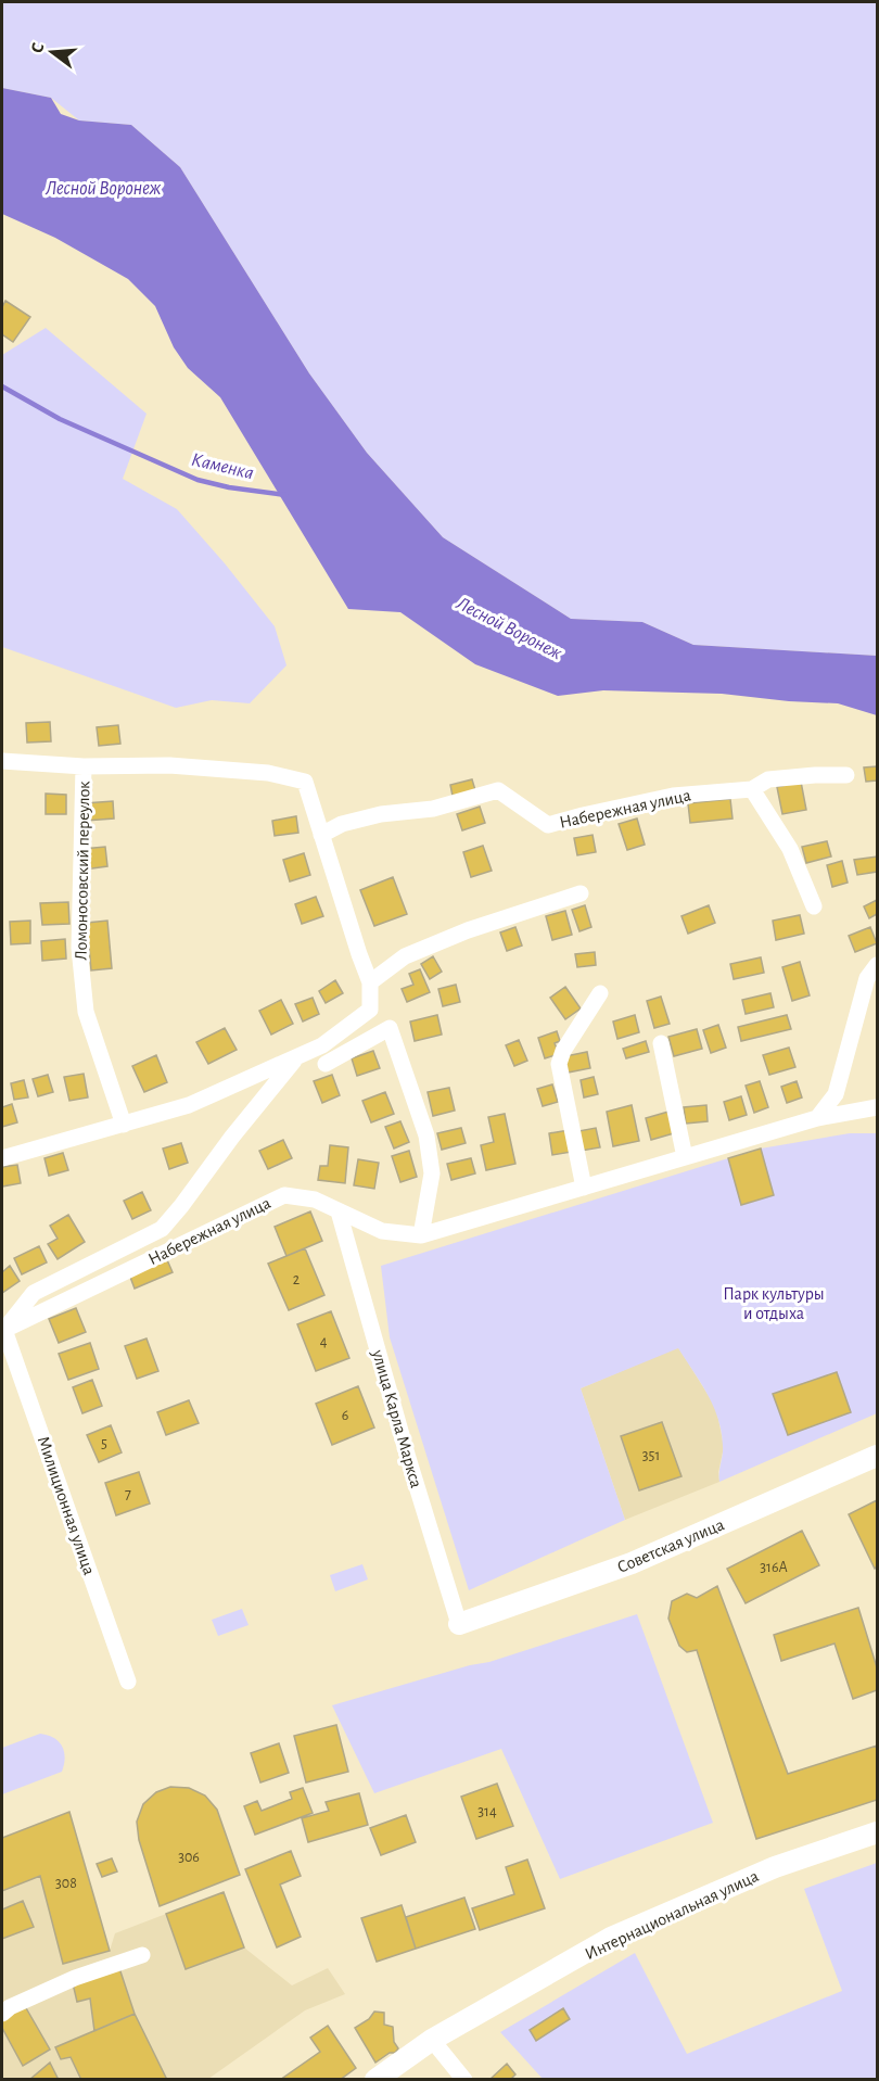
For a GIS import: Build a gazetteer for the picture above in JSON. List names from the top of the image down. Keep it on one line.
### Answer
{"streets":{"main road":["Советская улица","Интернациональная улица"],"street":["Набережная улица","Ломоносовский переулок","улица Карла Маркса","Милиционная улица"]},"crossings":[["Набережная улица","Ломоносовский переулок"],["Набережная улица","улица Карла Маркса"],["Набережная улица","Милиционная улица"],["улица Карла Маркса","Советская улица"]],"water":["Лесной Воронеж","Каменка"],"parks":["Парк культуры и отдыха"],"house_numbers":["2","4","6","5","351","7","316А","314","306","308"],"north":"left"}
